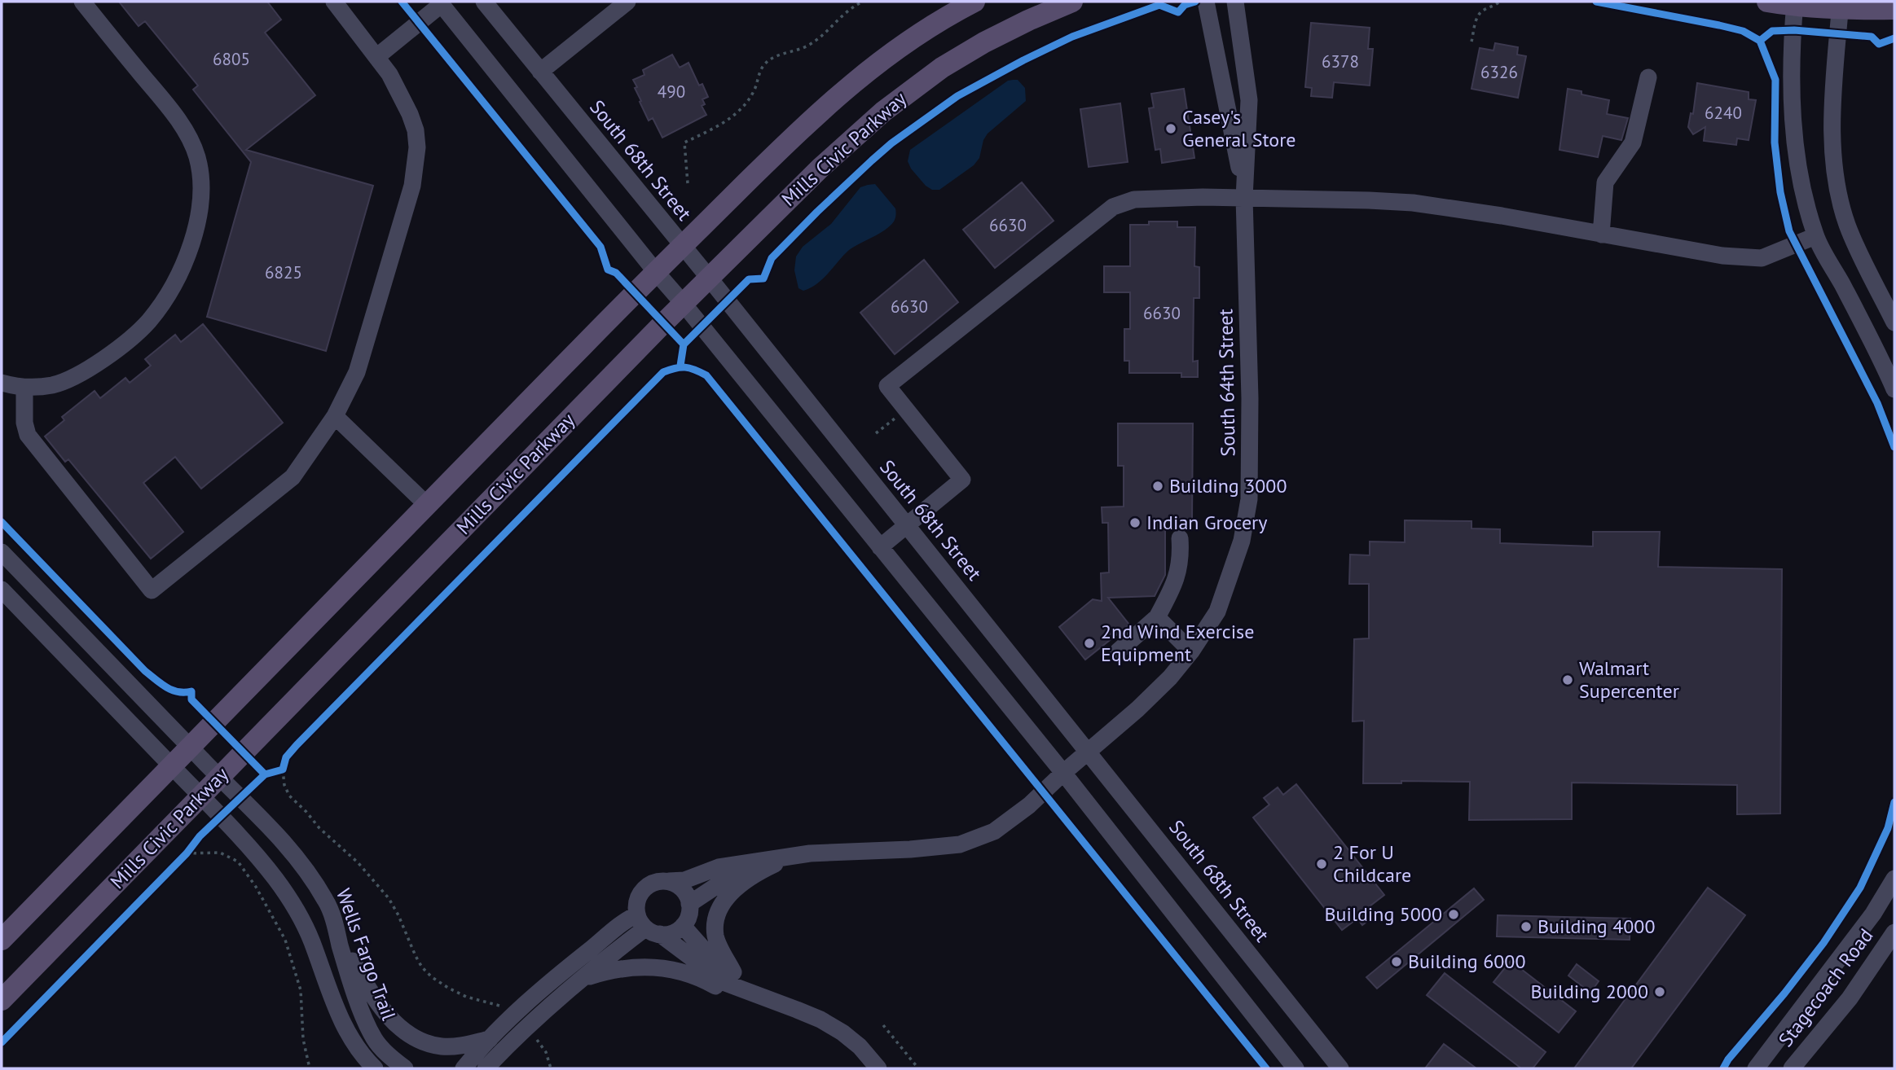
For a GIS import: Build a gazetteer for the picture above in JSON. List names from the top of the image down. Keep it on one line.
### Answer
{"streets":{"main road":["Mills Civic Parkway"],"street":["South 68th Street","South 64th Street","Wells Fargo Trail","Stagecoach Road"]},"crossings":[["Mills Civic Parkway","South 68th Street"],["Mills Civic Parkway","Wells Fargo Trail"],["South 68th Street","South 64th Street"]],"places":["Casey's General Store","Building 3000","Indian Grocery","2nd Wind Exercise Equipment","Walmart Supercenter","2 For U Childcare","Building 5000","Building 4000","Building 6000","Building 2000"],"house_numbers":["6805","6378","6326","490","6240","6630","6825","6630","6630"]}
